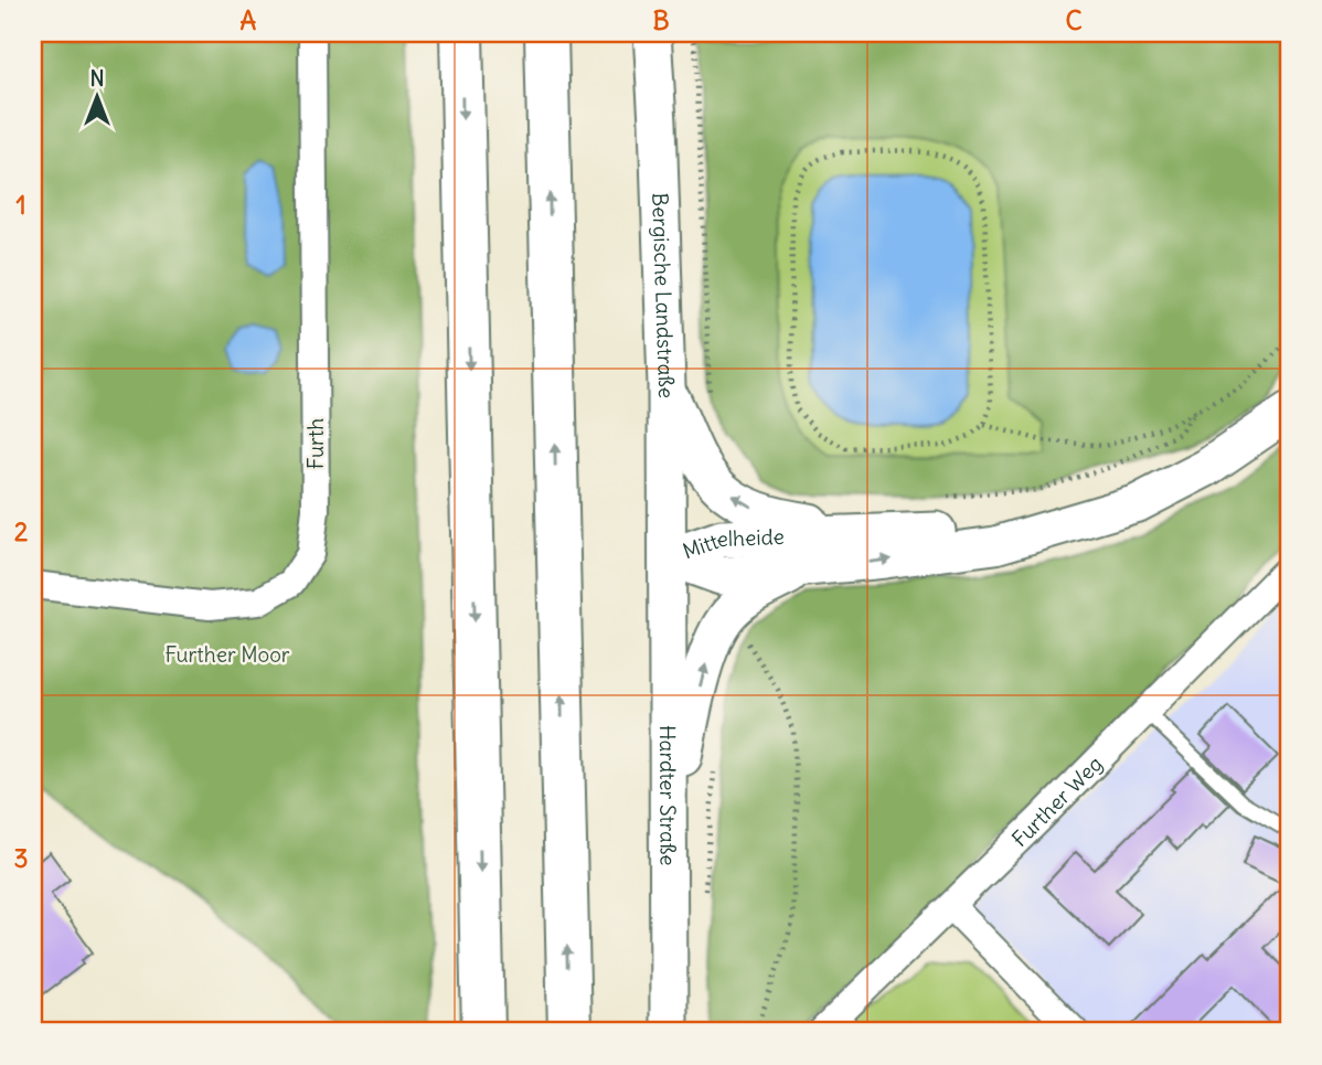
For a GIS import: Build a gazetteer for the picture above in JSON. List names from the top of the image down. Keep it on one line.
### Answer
{"streets":{"main road":["Bergische Landstraße","Mittelheide","Hardter Straße"],"street":["Furth","Further Weg"]},"crossings":[["Bergische Landstraße","Mittelheide"],["Bergische Landstraße","Hardter Straße"],["Mittelheide","Hardter Straße"]],"parks":["Further Moor"],"north":"top","grid":{"columns":["A","B","C"],"rows":["1","2","3"]}}
